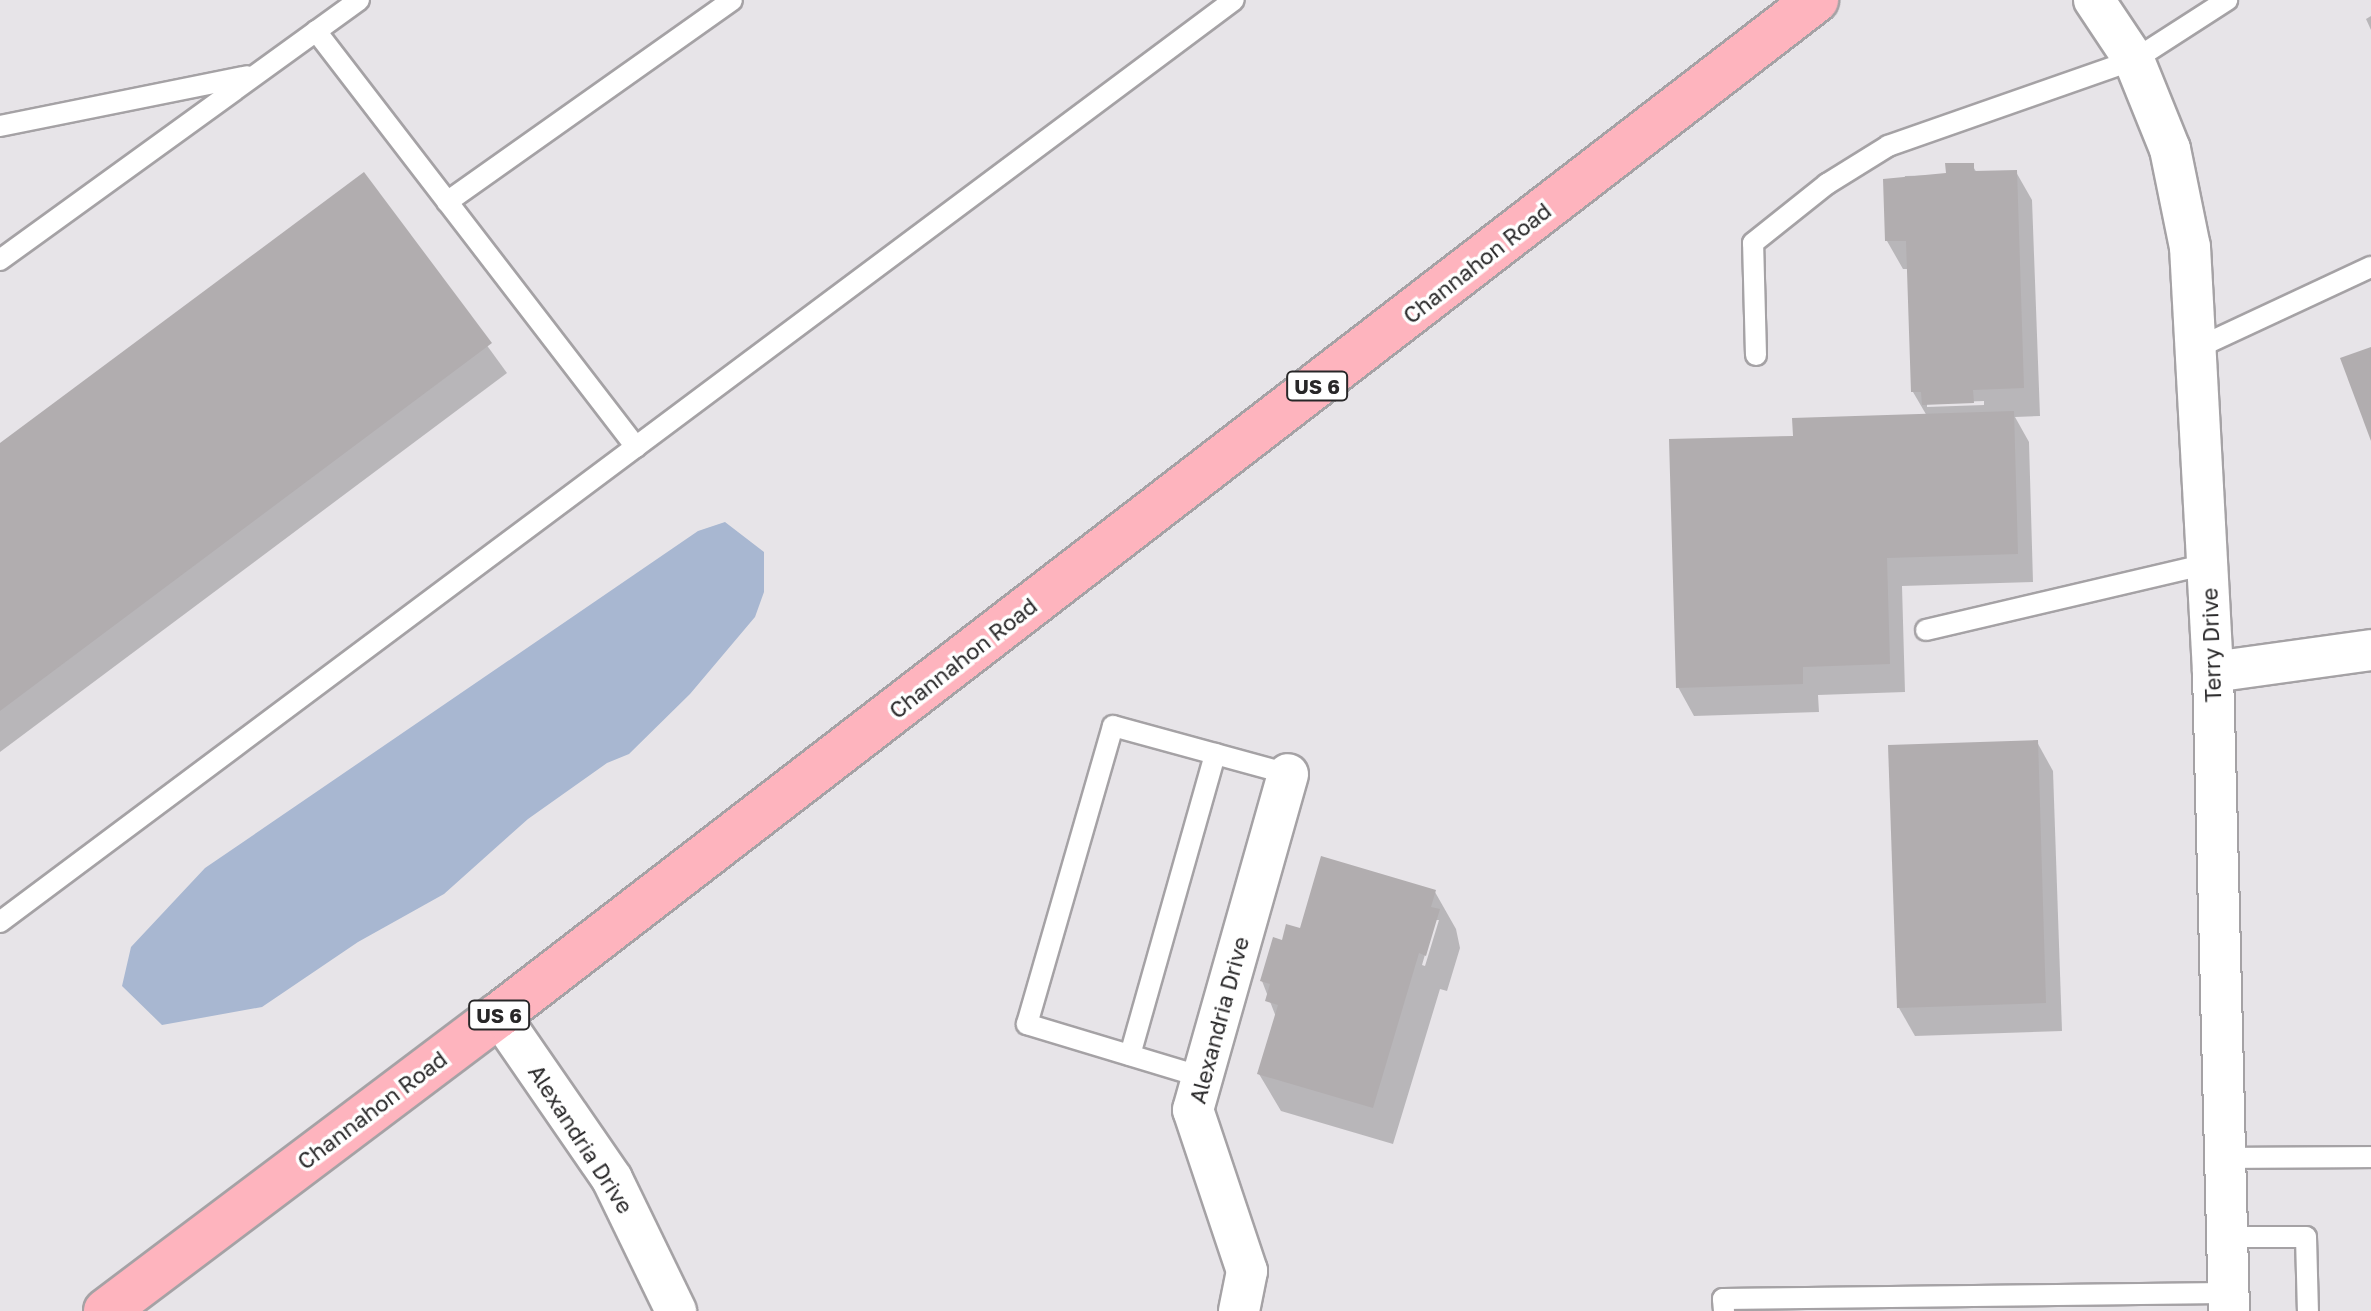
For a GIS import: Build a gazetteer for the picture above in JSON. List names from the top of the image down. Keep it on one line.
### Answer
{"streets":{"main road":["Channahon Road","US 6"],"street":["Terry Drive","Alexandria Drive"]},"crossings":[["Channahon Road","Alexandria Drive"]]}
